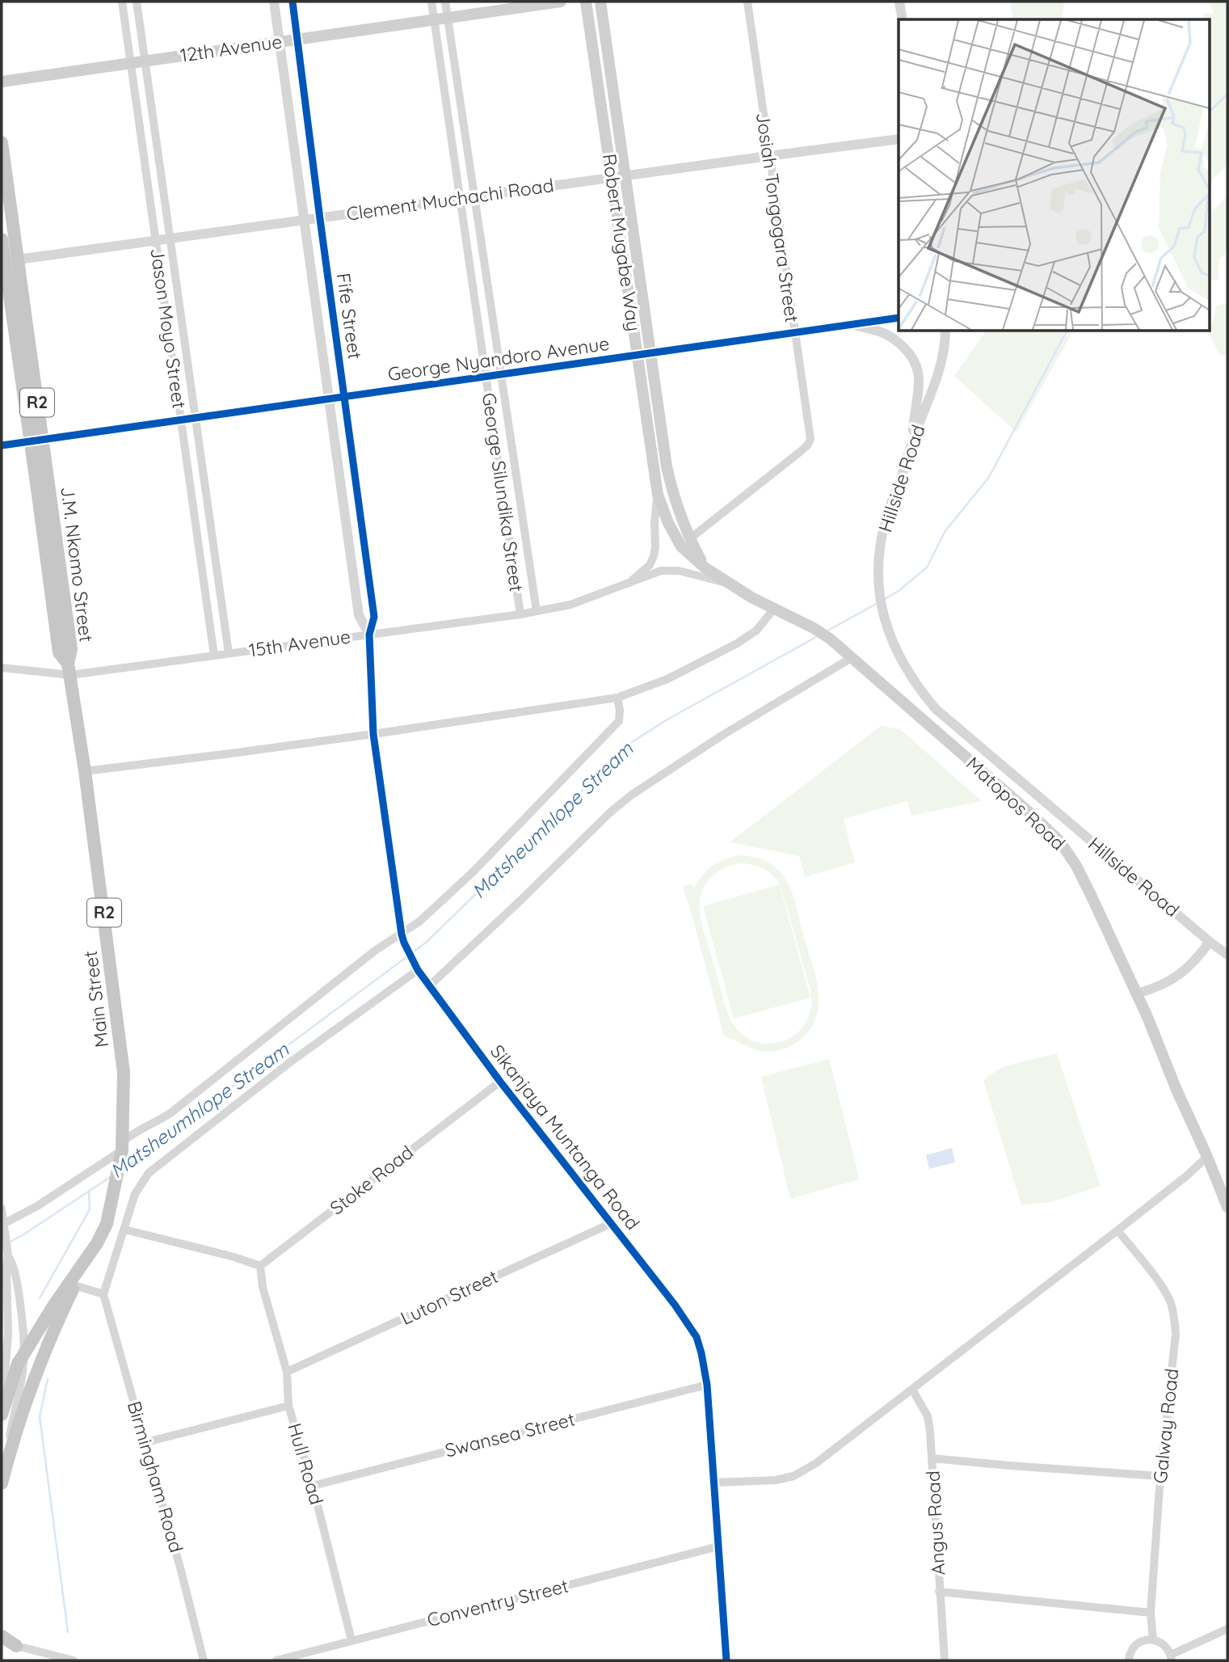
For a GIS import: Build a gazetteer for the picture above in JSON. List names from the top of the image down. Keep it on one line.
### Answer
{"streets":{"highway":["R2","J.M. Nkomo Street","Main Street"],"main road":["12th Avenue","Robert Mugabe Way","Matopos Road"],"street":["Clement Muchachi Road","Josiah Tongogara Street","Fife Street","Jason Moyo Street","George Nyandoro Avenue","Hillside Road","George Silundika Street","15th Avenue","Sikanjaya Muntanga Road","Stoke Road","Luton Street","Galway Road","Swansea Street","Hull Road","Birmingham Road","Angus Road","Conventry Street"]},"crossings":[["12th Avenue","Fife Street"],["12th Avenue","Jason Moyo Street"],["12th Avenue","George Silundika Street"],["Clement Muchachi Road","Josiah Tongogara Street"],["Clement Muchachi Road","Robert Mugabe Way"],["Clement Muchachi Road","Fife Street"],["Clement Muchachi Road","Jason Moyo Street"],["Clement Muchachi Road","George Silundika Street"],["Clement Muchachi Road","J.M. Nkomo Street"],["Josiah Tongogara Street","Robert Mugabe Way"],["Josiah Tongogara Street","George Nyandoro Avenue"],["Robert Mugabe Way","George Nyandoro Avenue"],["Robert Mugabe Way","15th Avenue"],["Robert Mugabe Way","Matopos Road"],["Fife Street","George Nyandoro Avenue"],["Fife Street","15th Avenue"],["Fife Street","Sikanjaya Muntanga Road"],["Jason Moyo Street","George Nyandoro Avenue"],["Jason Moyo Street","15th Avenue"],["George Nyandoro Avenue","George Silundika Street"],["George Nyandoro Avenue","J.M. Nkomo Street"],["R2","Main Street"],["George Silundika Street","15th Avenue"],["J.M. Nkomo Street","15th Avenue"],["J.M. Nkomo Street","Main Street"],["15th Avenue","Matopos Road"],["15th Avenue","Main Street"],["15th Avenue","Sikanjaya Muntanga Road"],["Sikanjaya Muntanga Road","Stoke Road"],["Sikanjaya Muntanga Road","Luton Street"],["Sikanjaya Muntanga Road","Swansea Street"],["Sikanjaya Muntanga Road","Conventry Street"],["Stoke Road","Hull Road"],["Luton Street","Hull Road"],["Swansea Street","Hull Road"],["Hull Road","Conventry Street"]],"water":["Matsheumhlope Stream"]}
